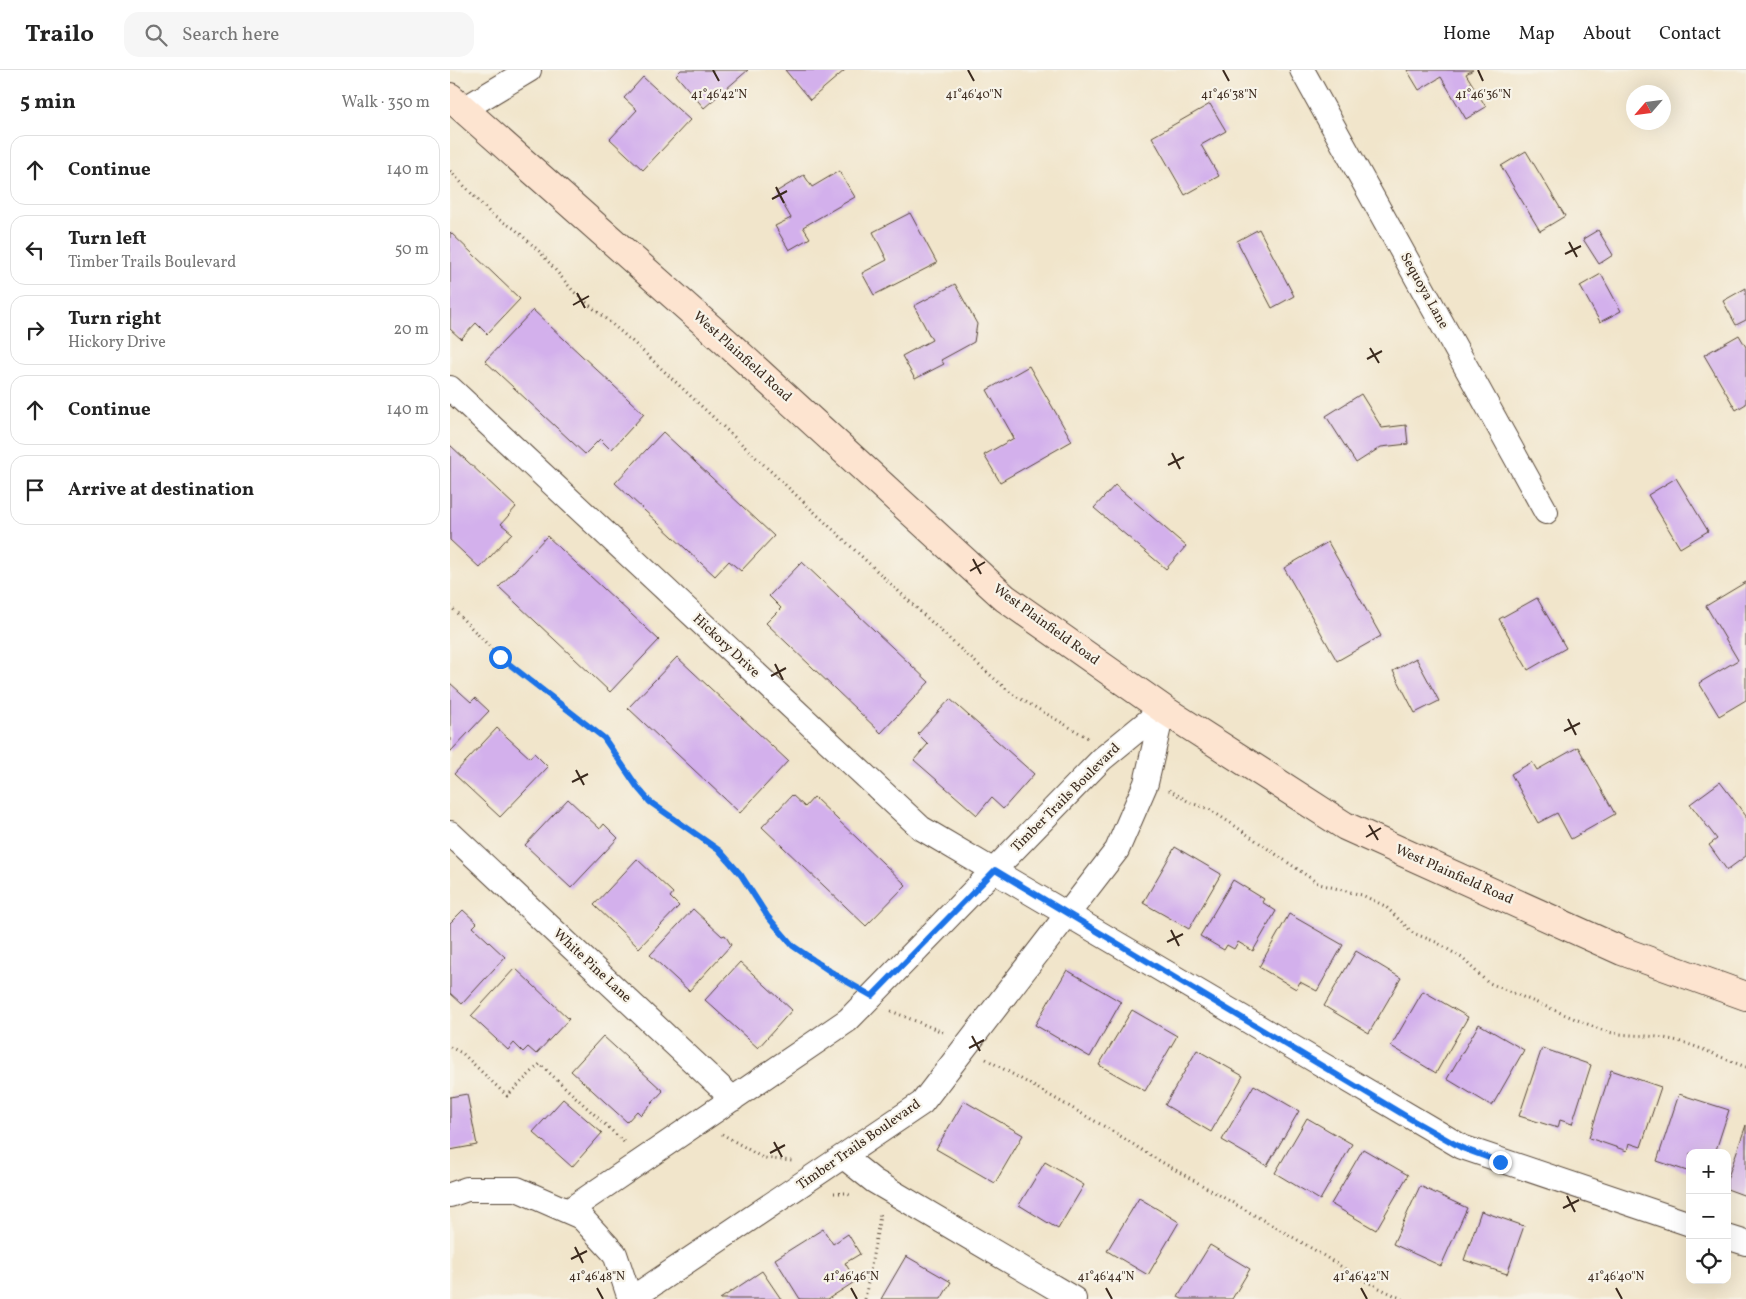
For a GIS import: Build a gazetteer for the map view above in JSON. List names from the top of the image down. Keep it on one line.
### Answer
{"streets":{"main road":["West Plainfield Road"],"street":["Sequoya Lane","Hickory Drive","Timber Trails Boulevard","White Pine Lane"]},"crossings":[["West Plainfield Road","Timber Trails Boulevard"],["Hickory Drive","Timber Trails Boulevard"],["Timber Trails Boulevard","White Pine Lane"]],"north":"bottom left","page":{"header":"Trailo","search":"Search here","nav":["Home","Map","About","Contact"],"heading":["5 min","Walk · 350 m"],"list":[["Continue","140 m"],["Turn left","Timber Trails Boulevard","50 m"],["Turn right","Hickory Drive","20 m"],["Continue","140 m"],"Arrive at destination"],"map_buttons":["+","−"]},"coordinates":["41°46'42\"N","41°46'40\"N","41°46'38\"N","41°46'36\"N","41°46'48\"N","41°46'46\"N","41°46'44\"N"]}
